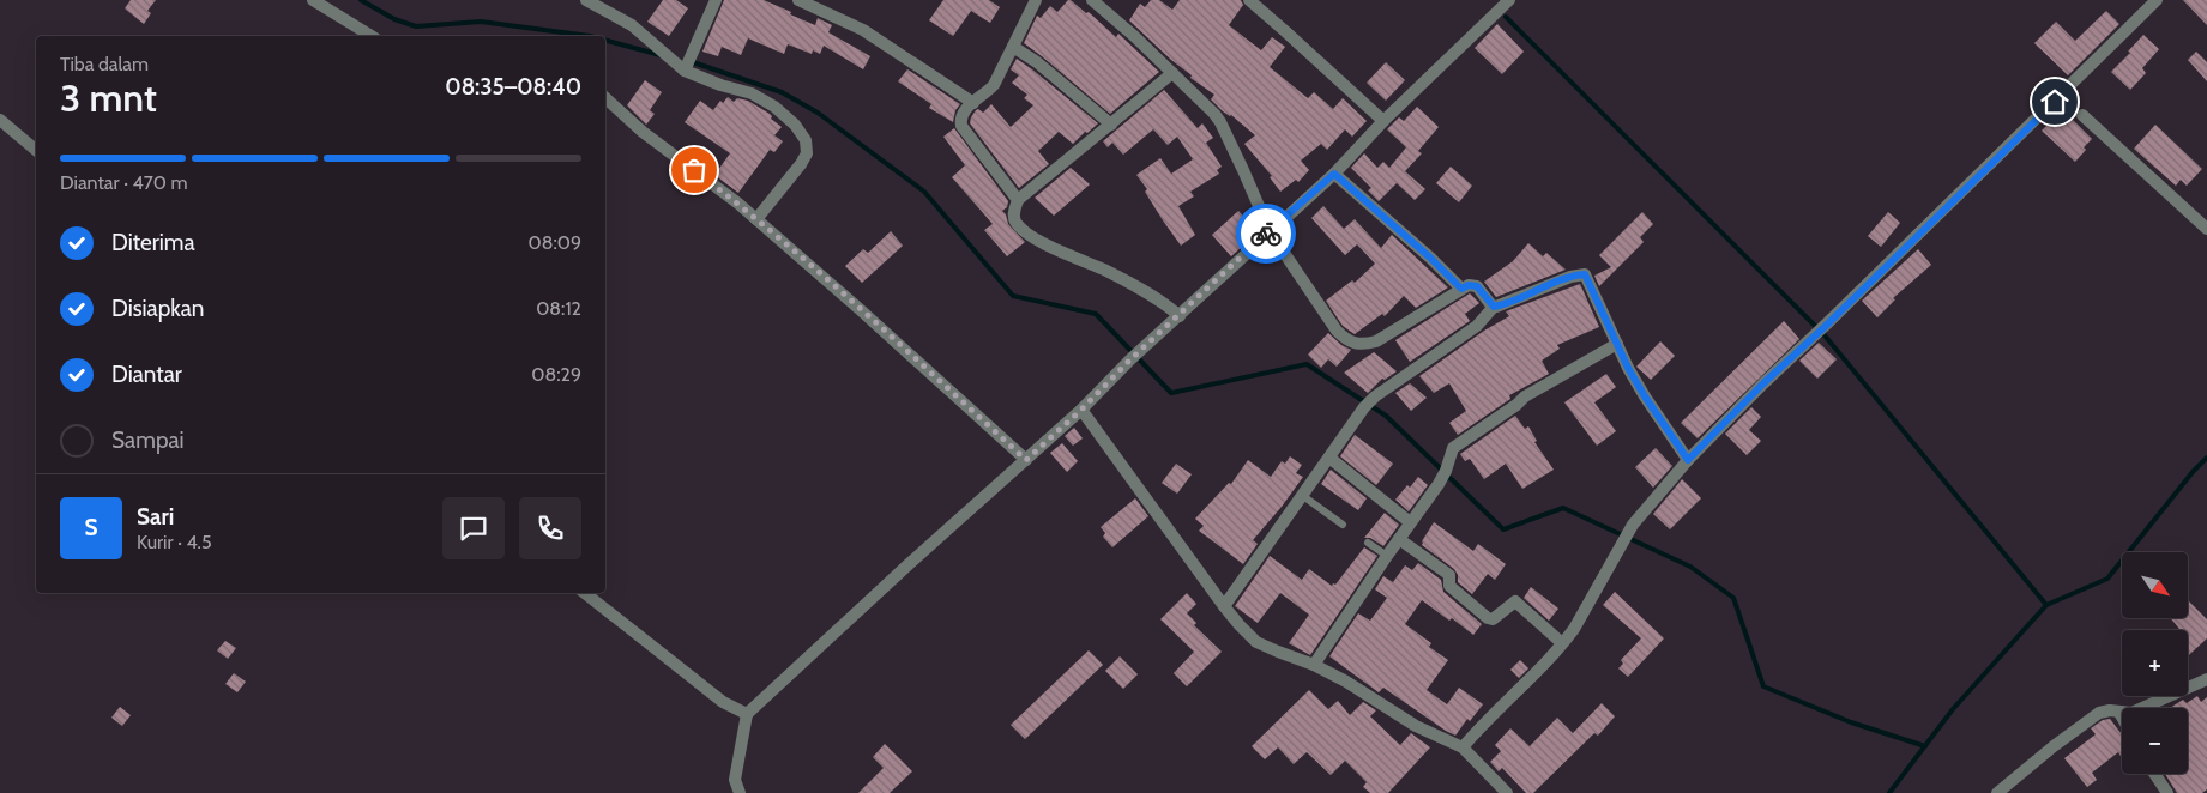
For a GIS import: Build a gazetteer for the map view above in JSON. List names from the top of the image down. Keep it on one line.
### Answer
{"north":"bottom right","page":{"heading":["3 mnt","Tiba dalam","08:35–08:40"],"panel":["Sari","Kurir · 4.5"],"bar":"Diantar · 470 m","list":[["Diterima","08:09"],["Disiapkan","08:12"],["Diantar","08:29"],"Sampai"],"round":"S","map_buttons":["+","−"]}}
